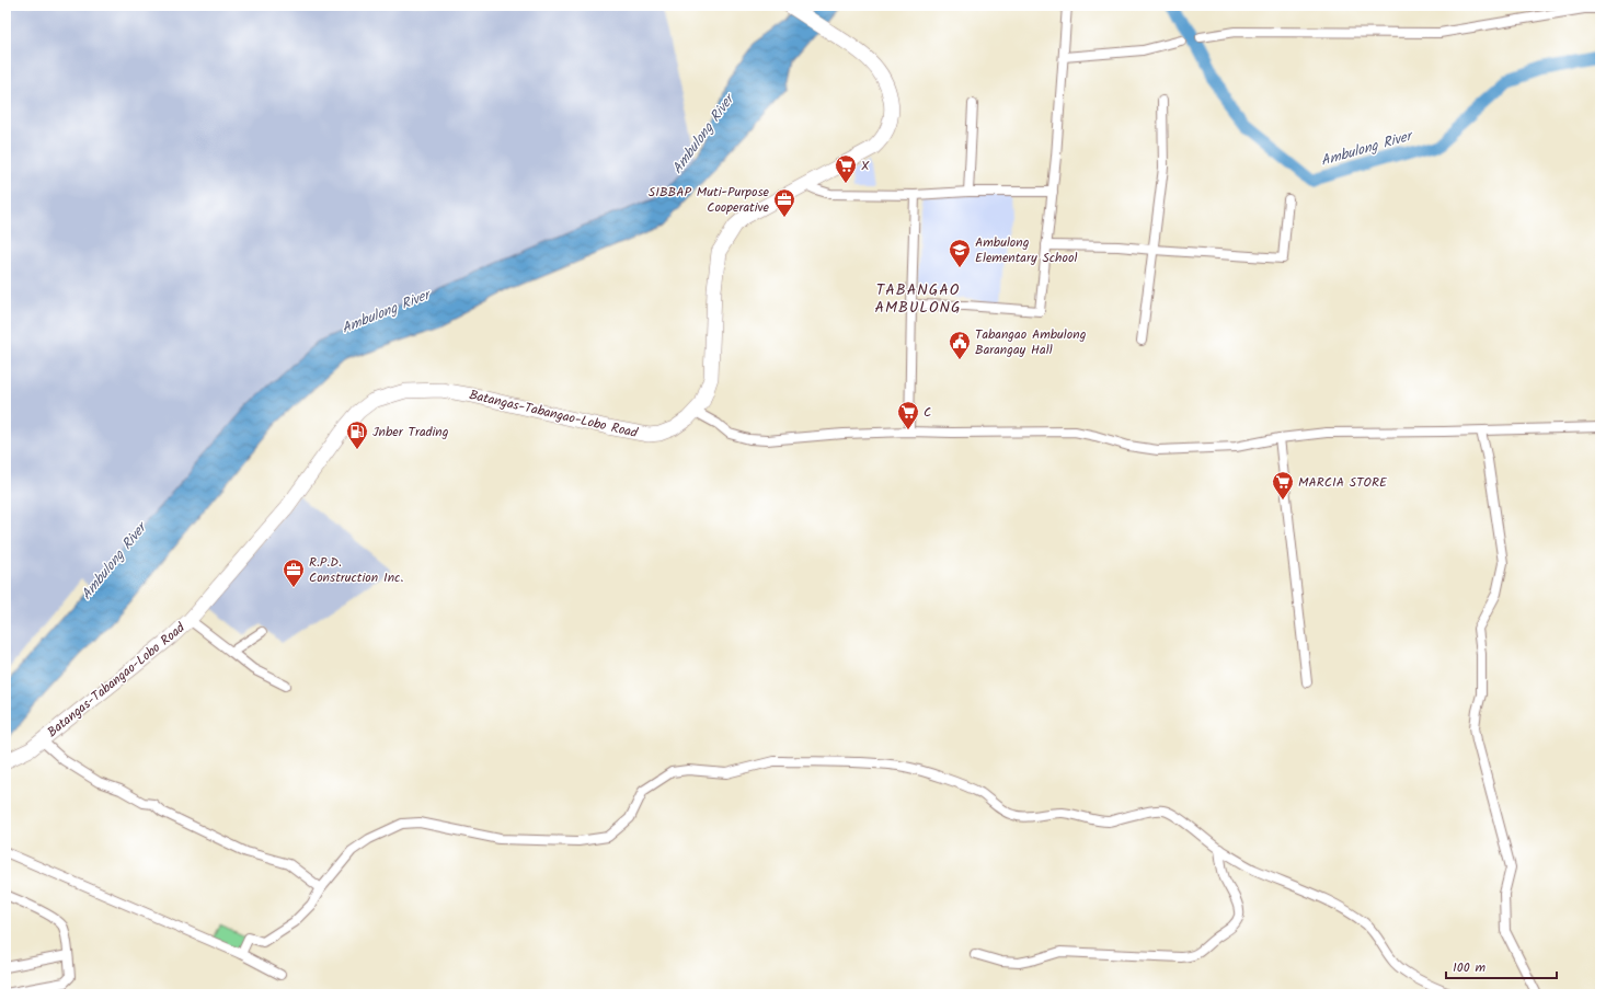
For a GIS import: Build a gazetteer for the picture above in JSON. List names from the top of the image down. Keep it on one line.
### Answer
{"streets":{"main road":["Batangas-Tabangao-Lobo Road"]},"districts":["TABANGAO AMBULONG"],"water":["Ambulong River"],"places":{"supermarket":["X","C","MARCIA STORE"],"office":["SIBBAP Muti-Purpose Cooperative","R.P.D. Construction Inc."],"school or university":["Ambulong Elementary School"],"public building":["Tabangao Ambulong Barangay Hall"],"fuel station":["Jnber Trading"]},"scale_bar":"100 m"}
